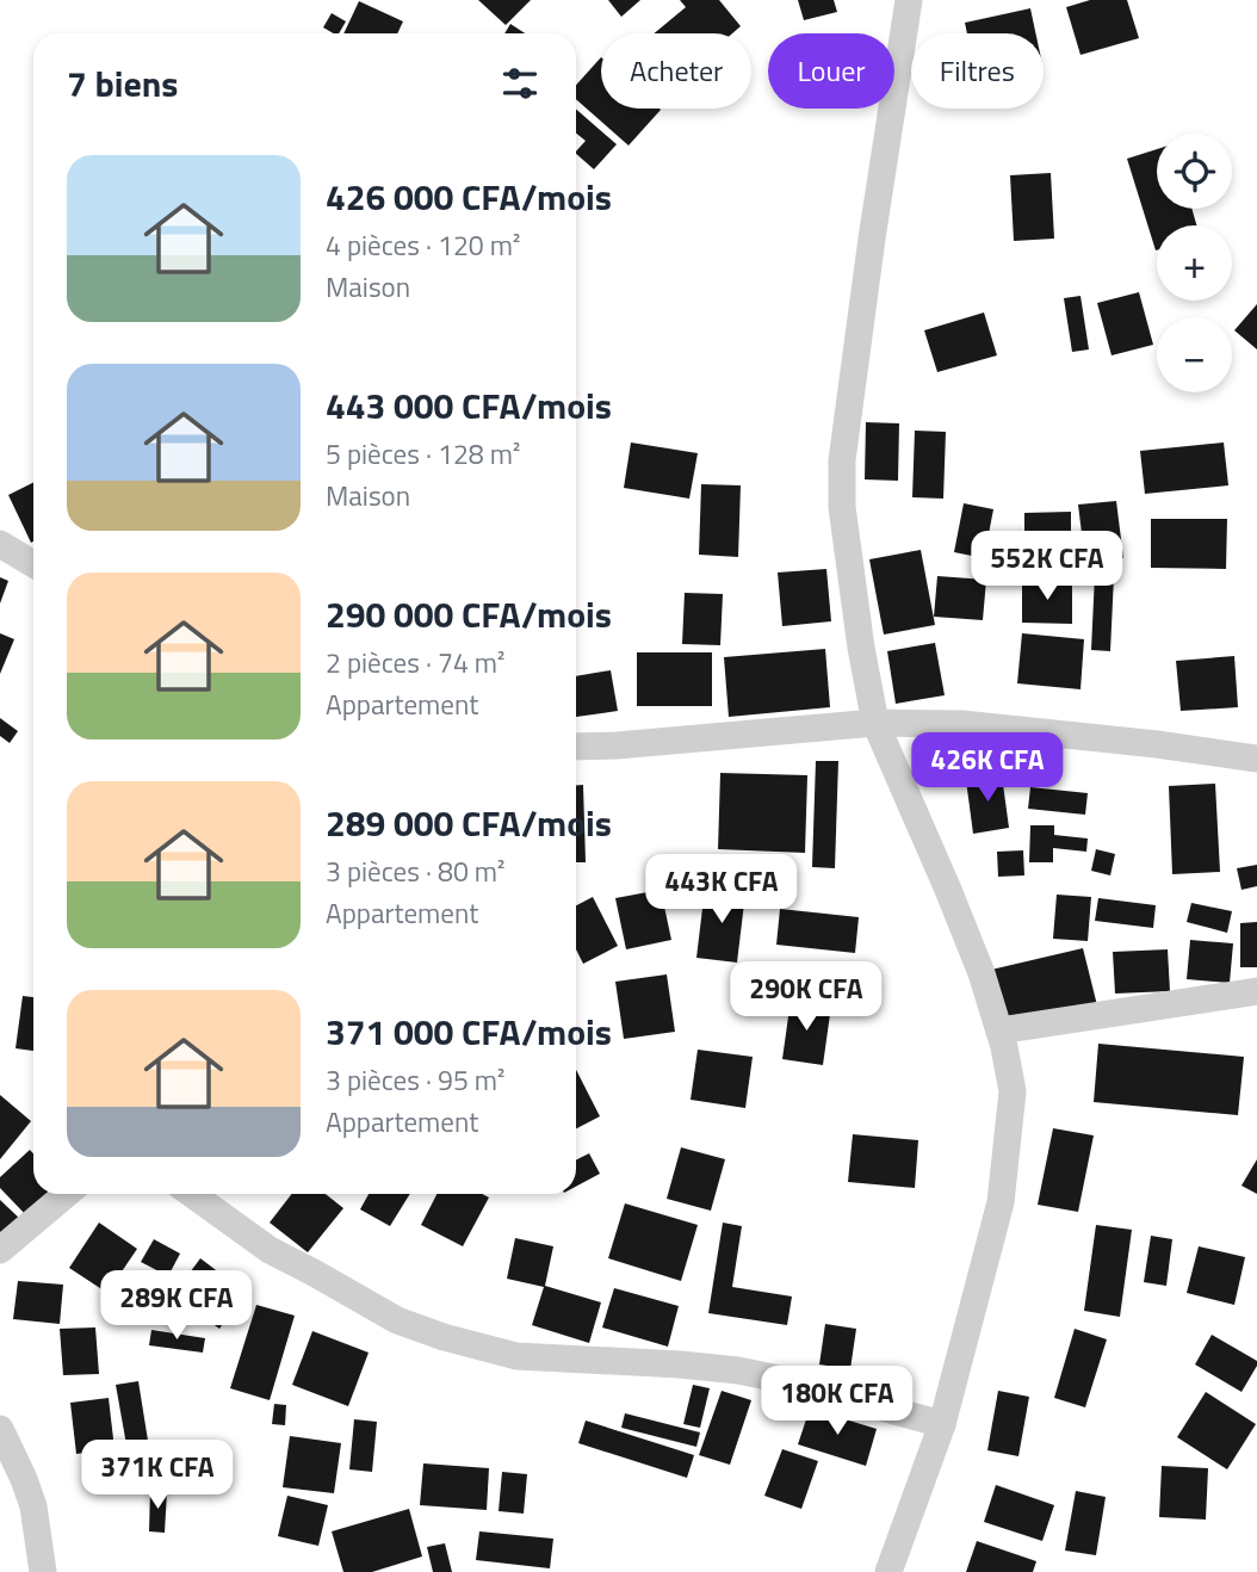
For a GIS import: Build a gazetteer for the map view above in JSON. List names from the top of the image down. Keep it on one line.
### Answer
{"page":{"chip":["Acheter","Louer","Filtres"],"heading":"7 biens","map_buttons":["+","−"],"list":[{"name":"426 000 CFA/mois","note":"4 pièces · 120 m² · Maison"},{"name":"443 000 CFA/mois","note":"5 pièces · 128 m² · Maison"},{"name":"290 000 CFA/mois","note":"2 pièces · 74 m² · Appartement"},{"name":"289 000 CFA/mois","note":"3 pièces · 80 m² · Appartement"},{"name":"371 000 CFA/mois","note":"3 pièces · 95 m² · Appartement"}],"price":["552K CFA","426K CFA","443K CFA","290K CFA","289K CFA","180K CFA","371K CFA"]}}
